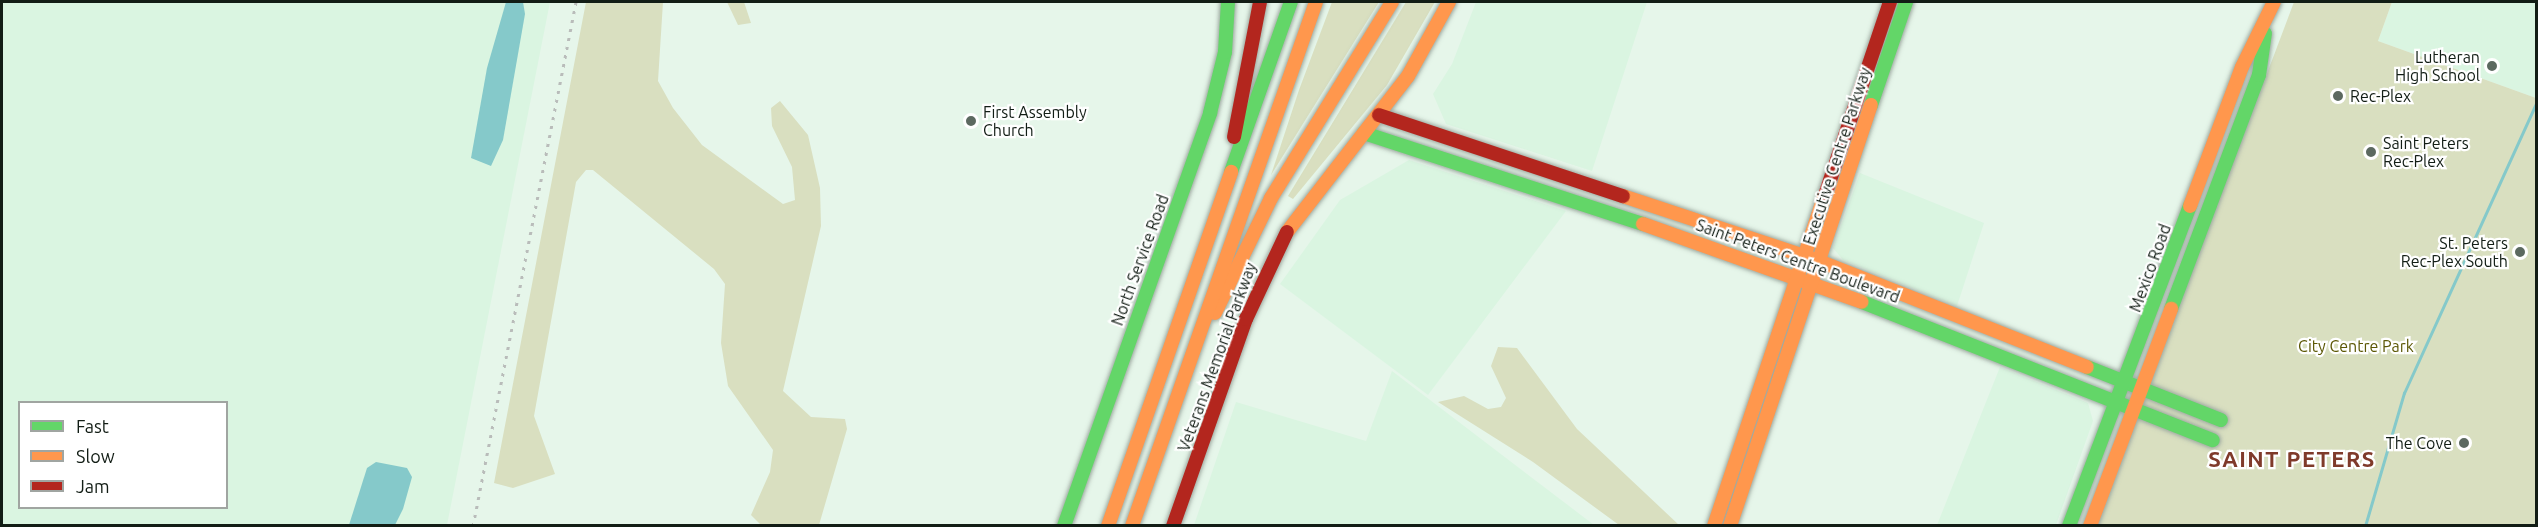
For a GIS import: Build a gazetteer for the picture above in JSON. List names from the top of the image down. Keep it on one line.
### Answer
{"streets":{"main road":["Executive Centre Parkway","North Service Road","Saint Peters Centre Boulevard","Mexico Road","Veterans Memorial Parkway"]},"crossings":[["Executive Centre Parkway","Saint Peters Centre Boulevard"],["Saint Peters Centre Boulevard","Mexico Road"],["Saint Peters Centre Boulevard","Veterans Memorial Parkway"]],"districts":["SAINT PETERS"],"parks":["City Centre Park"],"places":["Lutheran High School","Rec-Plex","First Assembly Church","Saint Peters Rec-Plex","St. Peters Rec-Plex South","The Cove"],"legend":["Fast","Slow","Jam"]}
